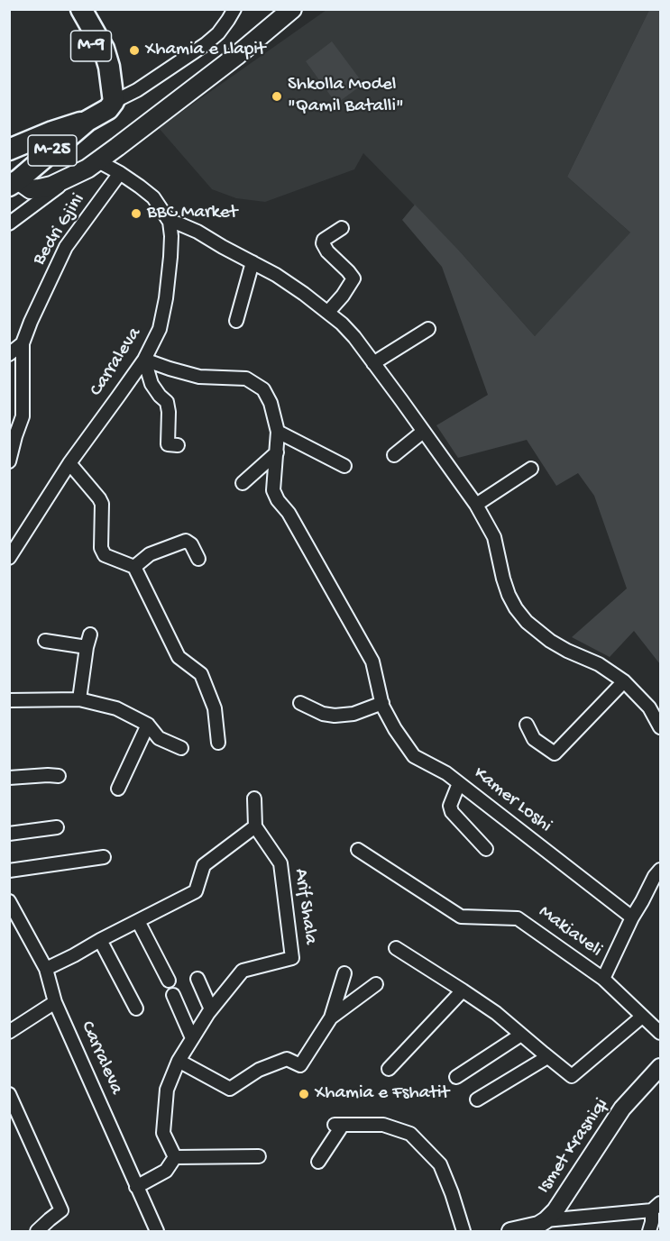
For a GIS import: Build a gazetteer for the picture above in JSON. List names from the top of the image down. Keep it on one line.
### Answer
{"streets":{"main road":["M-9","M-25"],"street":["Bedri Gjini","Carraleva","Kamer Loshi","Arif Shala","Makiaveli","Ismet Krasniqi"]},"crossings":[["Carraleva","Kamer Loshi"]],"places":["Xhamia e Llapit","Shkolla Model \"Qamil Batalli\"","BBC Market","Xhamia e Fshatit"]}
